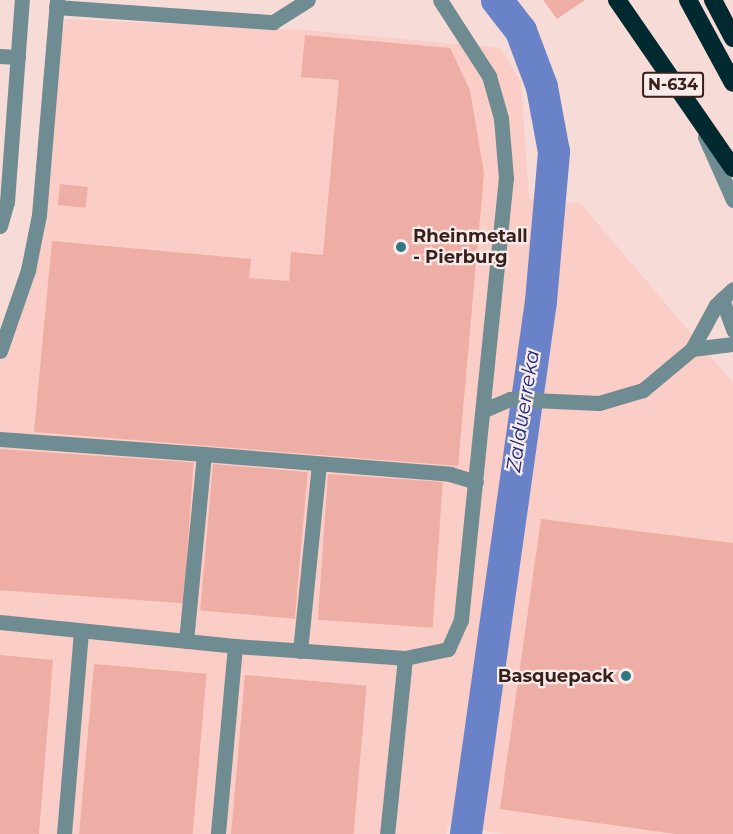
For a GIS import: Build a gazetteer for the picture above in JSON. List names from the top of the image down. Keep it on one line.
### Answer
{"streets":{"highway":["N-634"]},"water":["Zalduerreka"],"places":["Rheinmetall - Pierburg","Basquepack"]}
